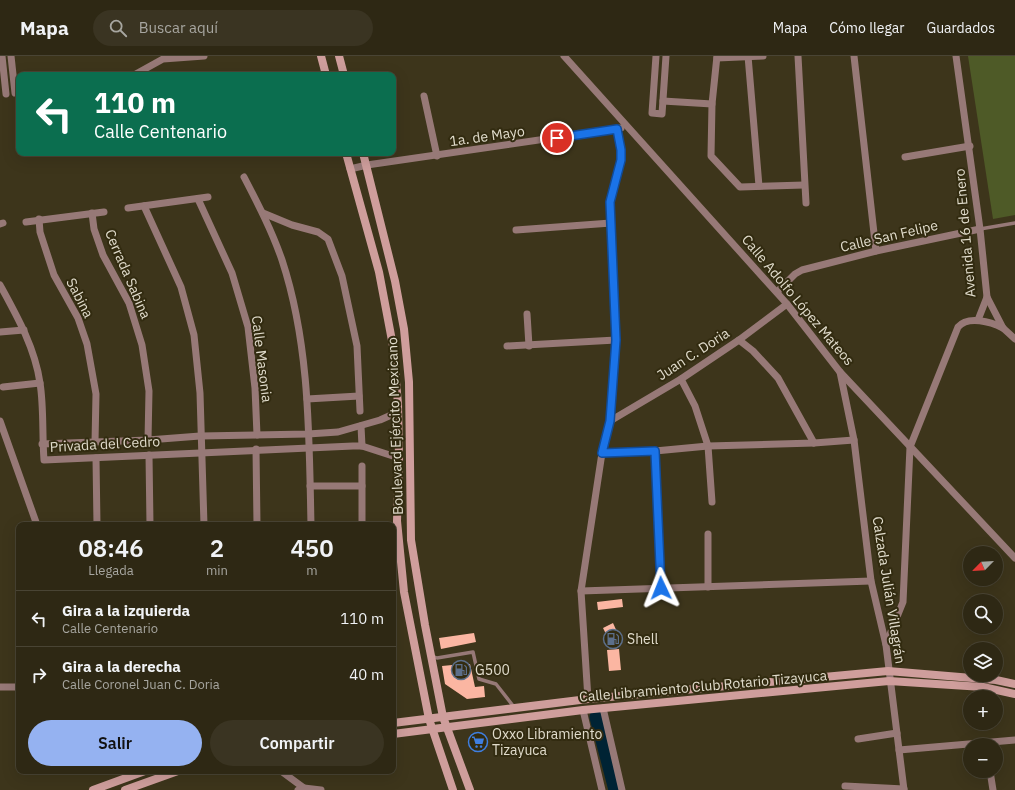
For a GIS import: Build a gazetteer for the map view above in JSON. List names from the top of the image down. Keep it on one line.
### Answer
{"streets":{"main road":["Boulevard Ejército Mexicano","Calle Libramiento Club Rotario Tizayuca"],"street":["1a. de Mayo","Avenida 16 de Enero","Calle San Felipe","Cerrada Sabina","Sabina","Calle Adolfo López Mateos","Juan C. Doria","Calle Masonia","Privada del Cedro","Calzada Julián Villagrán"]},"crossings":[["1a. de Mayo","Calle Adolfo López Mateos"],["1a. de Mayo","Boulevard Ejército Mexicano"],["Avenida 16 de Enero","Calle San Felipe"],["Calle San Felipe","Calle Adolfo López Mateos"],["Cerrada Sabina","Privada del Cedro"],["Sabina","Privada del Cedro"],["Calle Adolfo López Mateos","Juan C. Doria"],["Calle Adolfo López Mateos","Calzada Julián Villagrán"],["Calle Masonia","Privada del Cedro"],["Boulevard Ejército Mexicano","Privada del Cedro"],["Boulevard Ejército Mexicano","Calle Libramiento Club Rotario Tizayuca"],["Calzada Julián Villagrán","Calle Libramiento Club Rotario Tizayuca"]],"places":{"fuel station":["Shell","G500"],"supermarket":["Oxxo Libramiento Tizayuca"]},"north":"bottom left","page":{"header":"Mapa","search":"Buscar aquí","nav":["Mapa","Cómo llegar","Guardados"],"turn":["110 m","Calle Centenario"],"eta":["08:46","Llegada","2","min","450","m"],"map_buttons":["+","−"],"list":[{"name":"Gira a la izquierda","note":"Calle Centenario","value":"110 m"},{"name":"Gira a la derecha","note":"Calle Coronel Juan C. Doria","value":"40 m"}],"buttons":["Salir","Compartir"]}}
